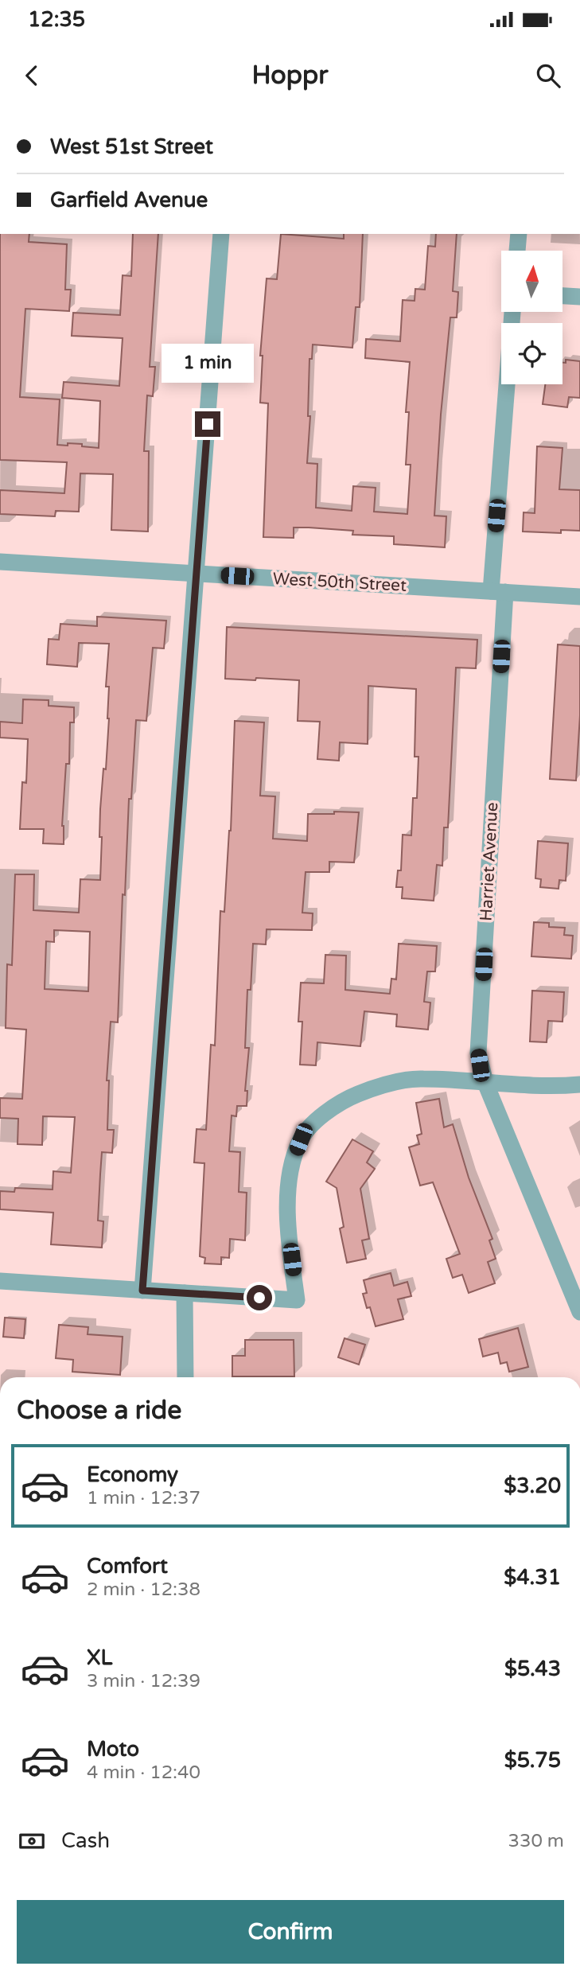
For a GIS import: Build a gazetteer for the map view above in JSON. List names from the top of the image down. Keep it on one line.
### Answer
{"streets":{"street":["West 50th Street","Harriet Avenue"]},"crossings":[["West 50th Street","Harriet Avenue"]],"north":"top","page":{"status":"12:35","header":"Hoppr","banner":["West 51st Street","Garfield Avenue"],"bubble":"1 min","heading":"Choose a ride","list":[{"name":"Economy","note":"1 min · 12:37","value":"$3.20"},{"name":"Comfort","note":"2 min · 12:38","value":"$4.31"},{"name":"XL","note":"3 min · 12:39","value":"$5.43"},{"name":"Moto","note":"4 min · 12:40","value":"$5.75"}],"pay":["Cash","330 m"],"buttons":"Confirm"}}
